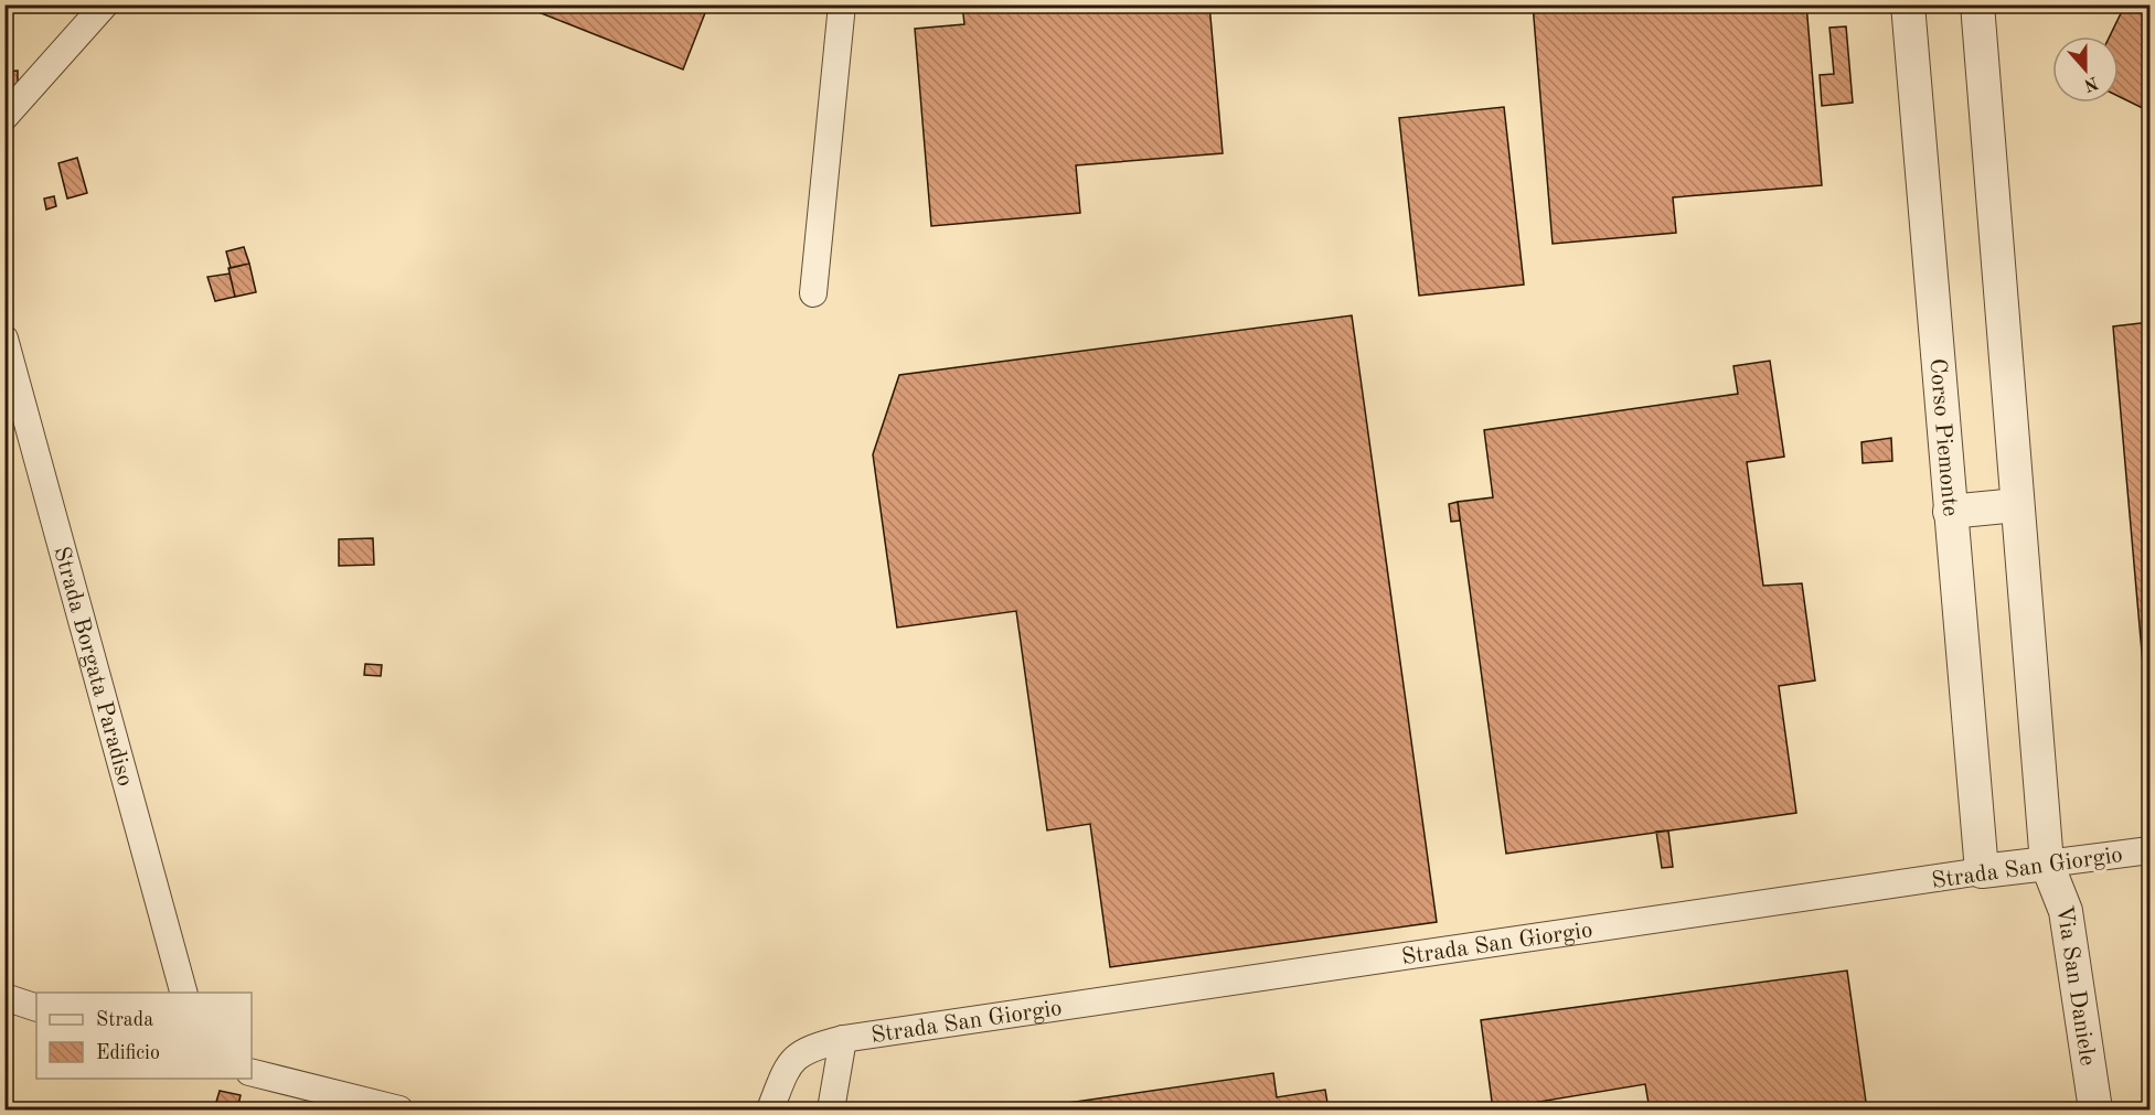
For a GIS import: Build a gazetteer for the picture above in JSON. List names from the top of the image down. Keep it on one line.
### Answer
{"streets":{"street":["Corso Piemonte","Strada Borgata Paradiso","Strada San Giorgio","Via San Daniele"]},"crossings":[["Corso Piemonte","Strada San Giorgio"],["Strada San Giorgio","Via San Daniele"]],"legend":["Strada","Edificio"],"north":"bottom"}
